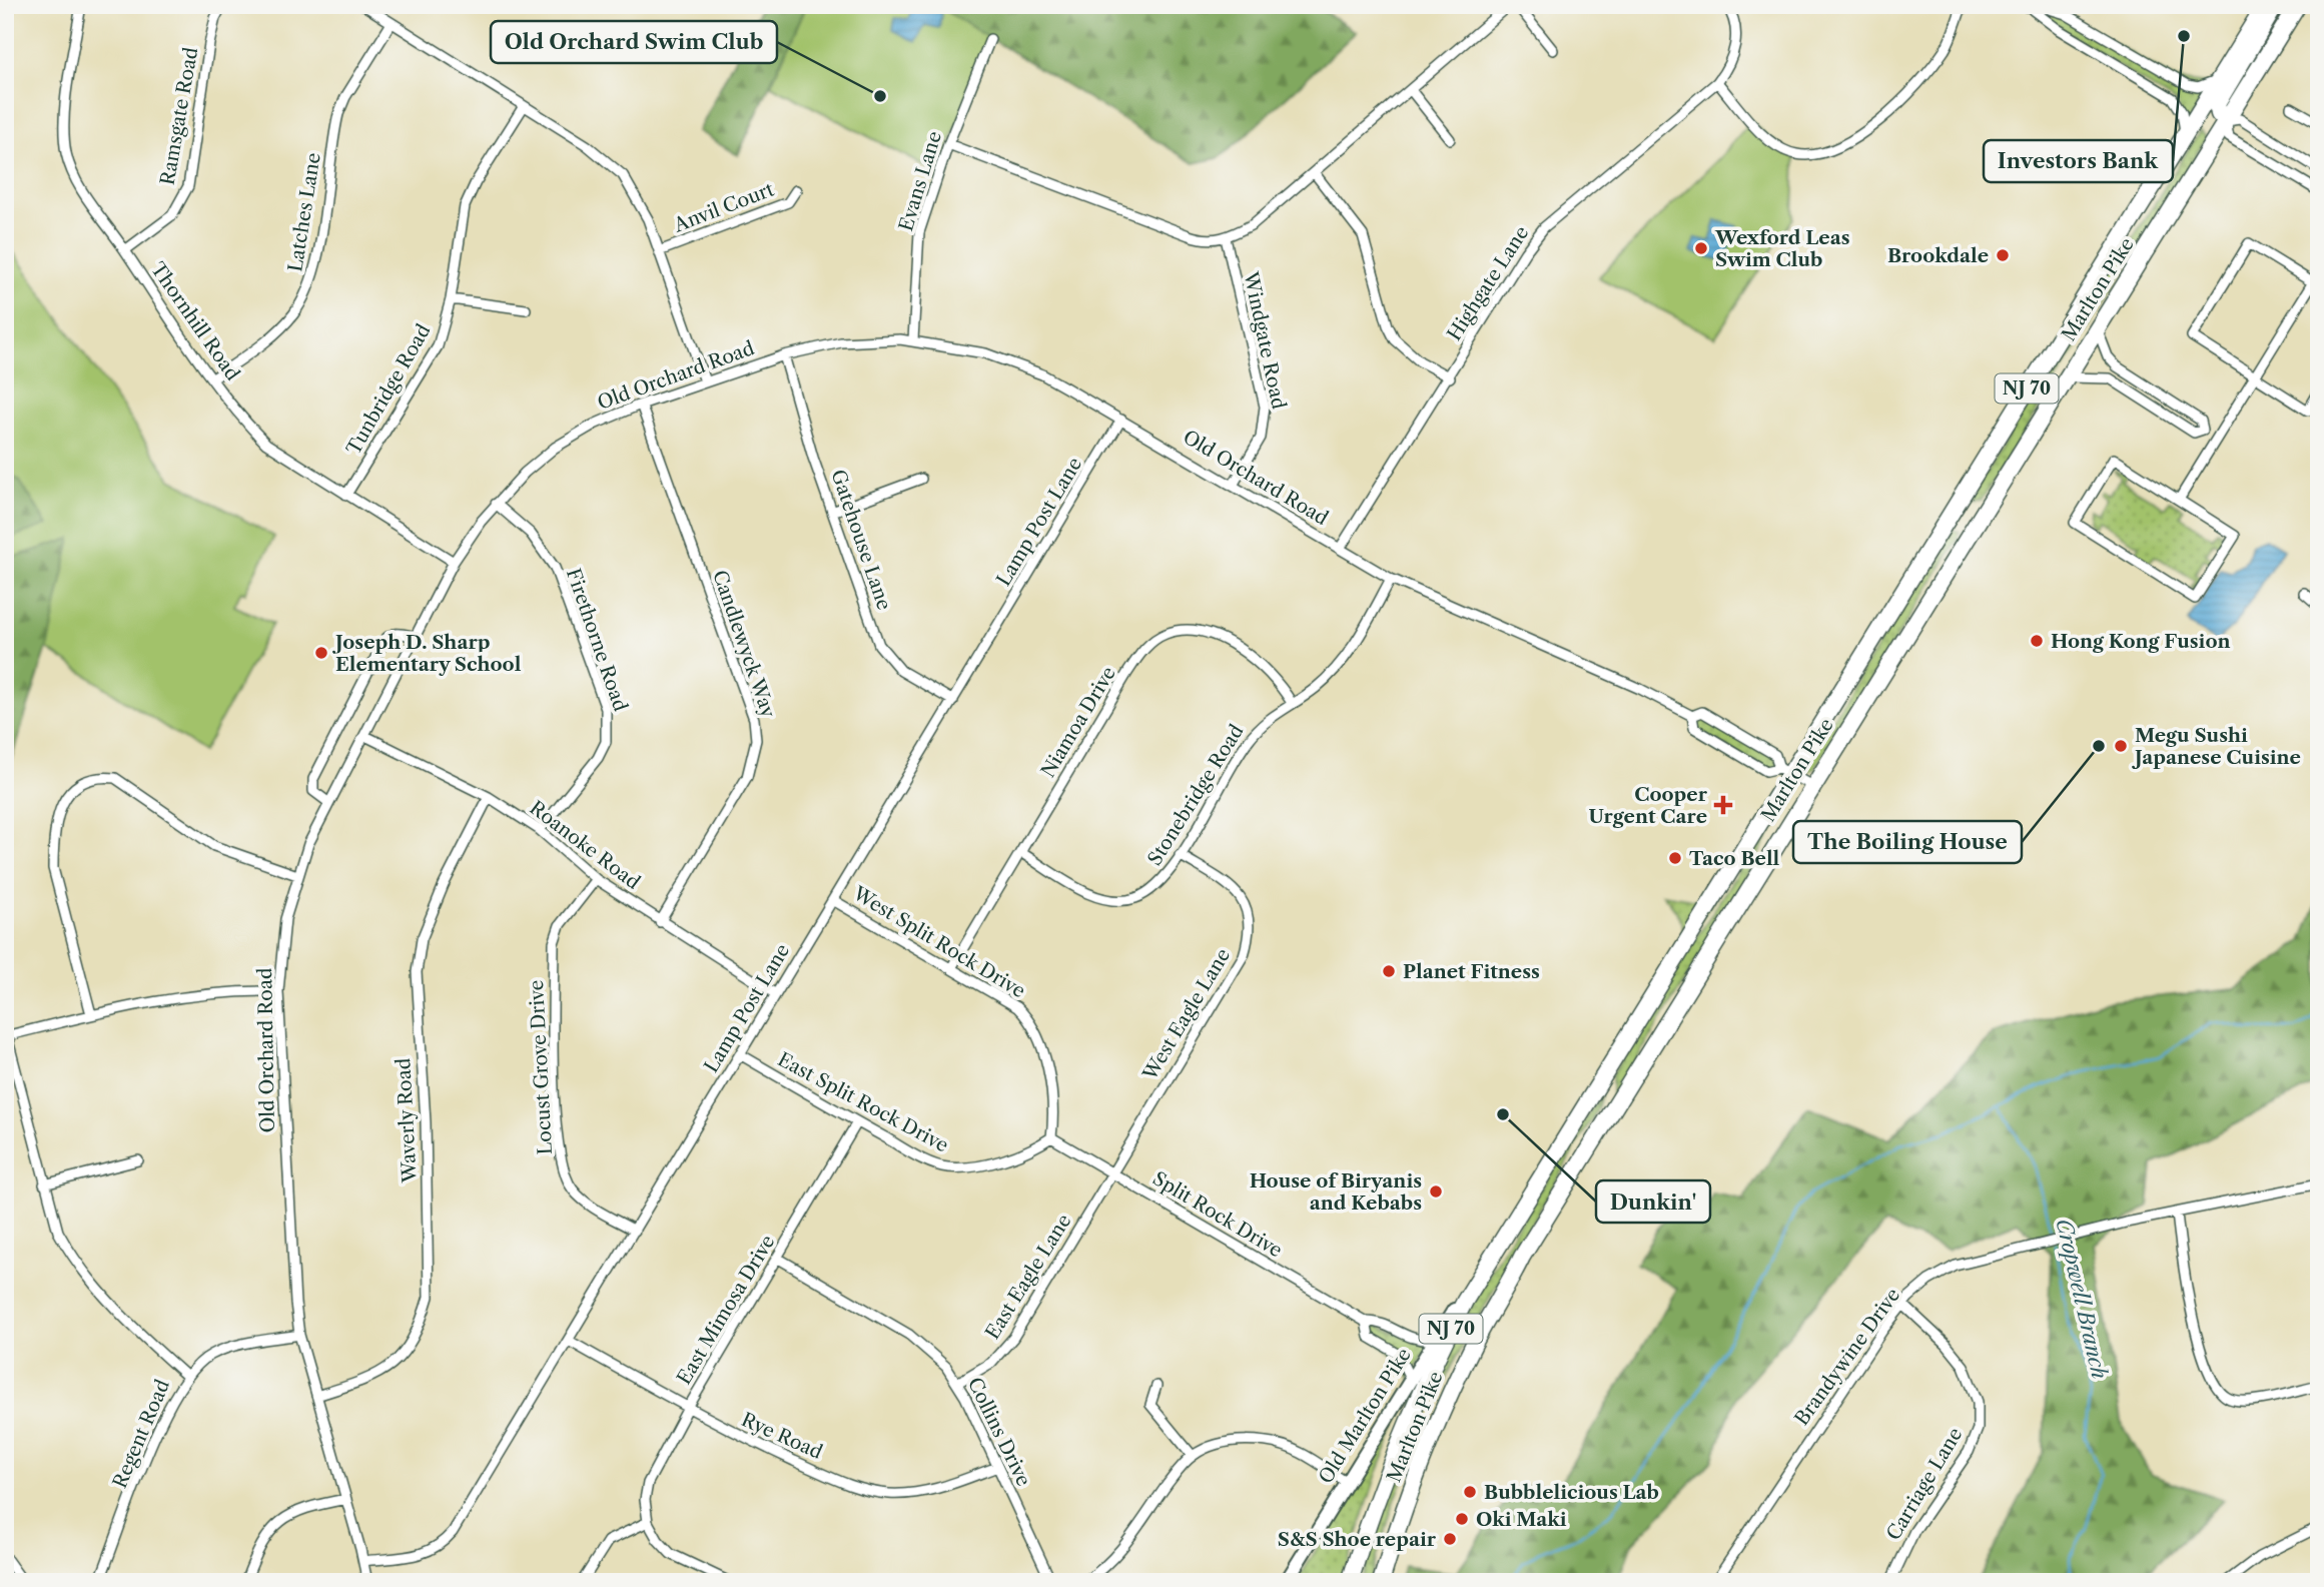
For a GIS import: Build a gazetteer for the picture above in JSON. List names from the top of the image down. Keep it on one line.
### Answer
{"streets":{"highway":["Marlton Pike","NJ 70"],"street":["Ramsgate Road","Evans Lane","Anvil Court","Latches Lane","Highgate Lane","Thornhill Road","Windgate Road","Old Orchard Road","Tunbridge Road","Lamp Post Lane","Gatehouse Lane","Firethorne Road","Candlewyck Way","Niamoa Drive","Stonebridge Road","Roanoke Road","West Split Rock Drive","West Eagle Lane","Locust Grove Drive","East Split Rock Drive","Waverly Road","Split Rock Drive","East Eagle Lane","East Mimosa Drive","Brandywine Drive","Old Marlton Pike","Collins Drive","Regent Road","Rye Road","Carriage Lane"]},"crossings":[["Ramsgate Road","Thornhill Road"],["Evans Lane","Old Orchard Road"],["Latches Lane","Thornhill Road"],["Highgate Lane","Old Orchard Road"],["Marlton Pike","Old Orchard Road"],["Marlton Pike","Old Marlton Pike"],["Thornhill Road","Old Orchard Road"],["Thornhill Road","Tunbridge Road"],["Windgate Road","Old Orchard Road"],["Old Orchard Road","Lamp Post Lane"],["Old Orchard Road","Gatehouse Lane"],["Old Orchard Road","Firethorne Road"],["Old Orchard Road","Candlewyck Way"],["Old Orchard Road","Stonebridge Road"],["Old Orchard Road","Roanoke Road"],["Old Orchard Road","Waverly Road"],["Old Orchard Road","Regent Road"],["Lamp Post Lane","Gatehouse Lane"],["Lamp Post Lane","Roanoke Road"],["Lamp Post Lane","West Split Rock Drive"],["Lamp Post Lane","Locust Grove Drive"],["Lamp Post Lane","East Split Rock Drive"],["Lamp Post Lane","Rye Road"],["Firethorne Road","Roanoke Road"],["Candlewyck Way","Roanoke Road"],["Niamoa Drive","Stonebridge Road"],["Niamoa Drive","West Split Rock Drive"],["Stonebridge Road","West Eagle Lane"],["Roanoke Road","Locust Grove Drive"],["Roanoke Road","Waverly Road"],["West Split Rock Drive","East Split Rock Drive"],["West Split Rock Drive","Split Rock Drive"],["West Eagle Lane","Split Rock Drive"],["West Eagle Lane","East Eagle Lane"],["East Split Rock Drive","Split Rock Drive"],["East Split Rock Drive","East Mimosa Drive"],["Split Rock Drive","East Eagle Lane"],["Split Rock Drive","Old Marlton Pike"],["East Eagle Lane","Collins Drive"],["East Mimosa Drive","Collins Drive"],["East Mimosa Drive","Rye Road"],["Brandywine Drive","Carriage Lane"],["Collins Drive","Rye Road"]],"water":["Cropwell Branch"],"places":{"other":["Investors Bank","Old Orchard Swim Club","Wexford Leas Swim Club","Brookdale","Hong Kong Fusion","Joseph D. Sharp Elementary School","The Boiling House","Megu Sushi Japanese Cuisine","Taco Bell","Planet Fitness","Dunkin'","House of Biryanis and Kebabs","Bubblelicious Lab","Oki Maki","S&S Shoe repair"],"health":["Cooper Urgent Care"]}}
